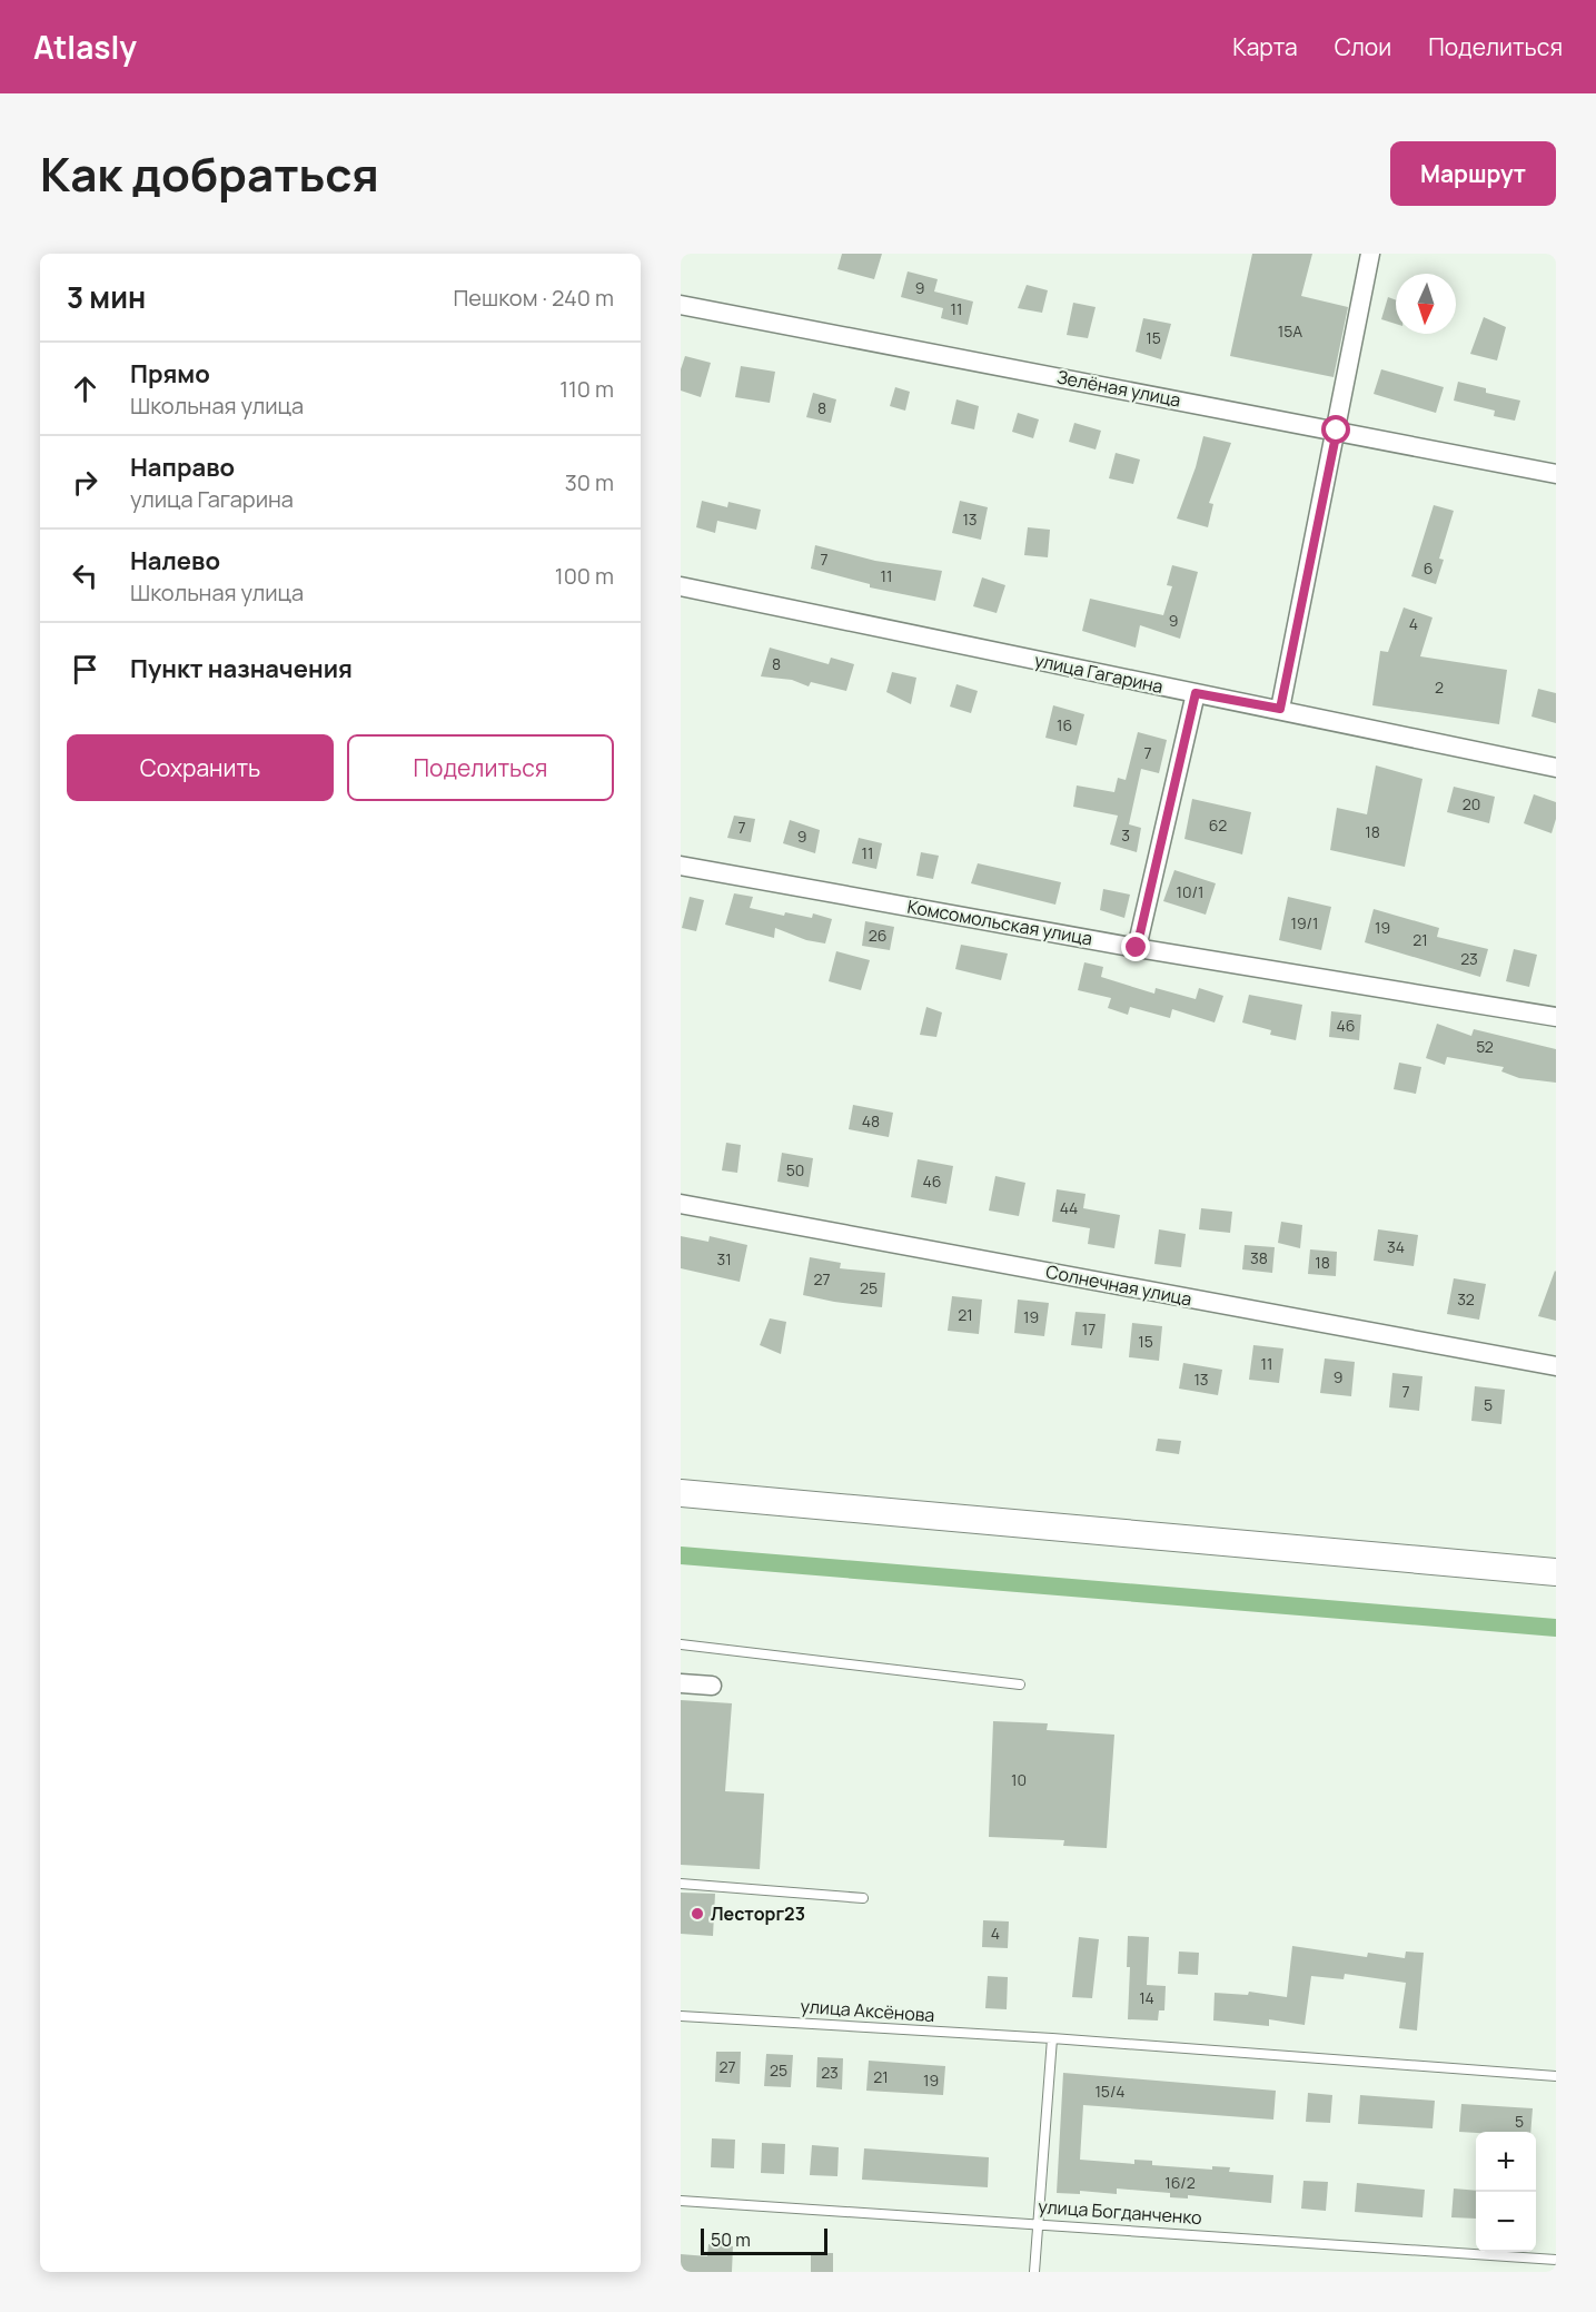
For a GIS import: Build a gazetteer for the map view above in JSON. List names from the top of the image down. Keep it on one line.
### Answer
{"streets":{"street":["Зелёная улица","улица Гагарина","Комсомольская улица","Солнечная улица"],"lane":["улица Аксёнова","улица Богданченко"]},"places":["Лесторг23"],"house_numbers":["9","11","15А","15","8","13","7","6","11","9","4","8","2","16","7","20","62","7","18","3","9","11","10/1","19/1","19","26","21","23","46","52","48","50","46","44","34","38","31","18","27","25","32","21","19","17","15","11","9","13","7","5","10","4","14","27","25","23","21","19","15/4","5","16/2"],"scale_bar":"50 m","north":"bottom","page":{"header":"Atlasly","nav":["Карта","Слои","Поделиться"],"title":"Как добраться","buttons":["Маршрут",["Сохранить","Поделиться"]],"heading":["3 мин","Пешком · 240 m"],"list":[["Прямо","Школьная улица","110 m"],["Направо","улица Гагарина","30 m"],["Налево","Школьная улица","100 m"],"Пункт назначения"],"map_buttons":["+","−"],"scale":"50 m"}}
